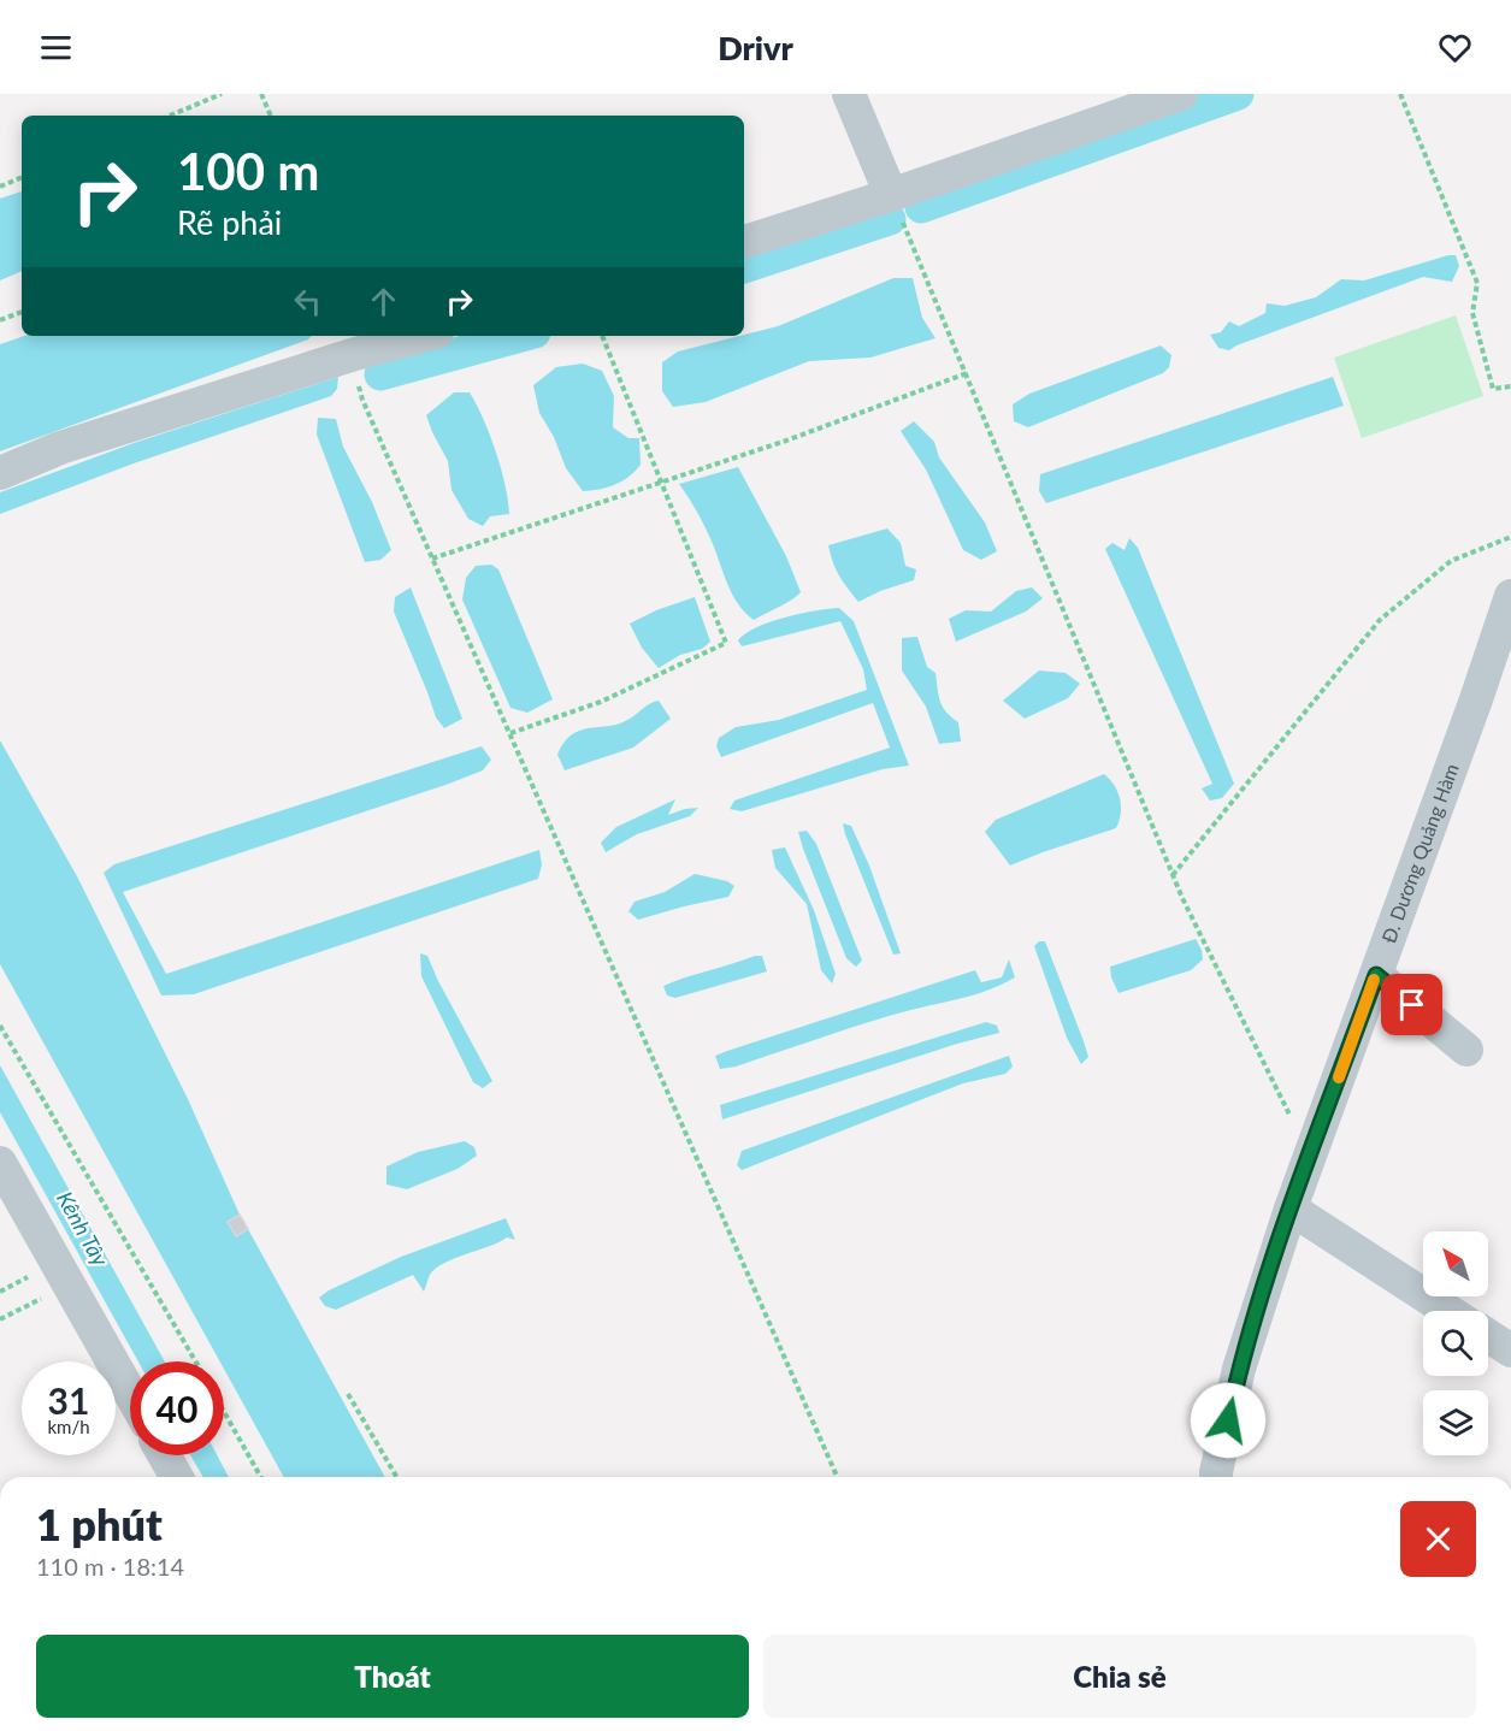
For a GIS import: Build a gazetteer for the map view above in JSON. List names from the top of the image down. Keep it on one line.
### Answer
{"streets":{"street":["Đ. Dương Quảng Hàm"]},"water":["Kênh Tây"],"north":"top left","page":{"header":"Drivr","turn":["100 m","Rẽ phải"],"speed":"31 km/h","limit":"40","heading":["1 phút","110 m · 18:14"],"buttons":["Thoát","Chia sẻ"]}}
